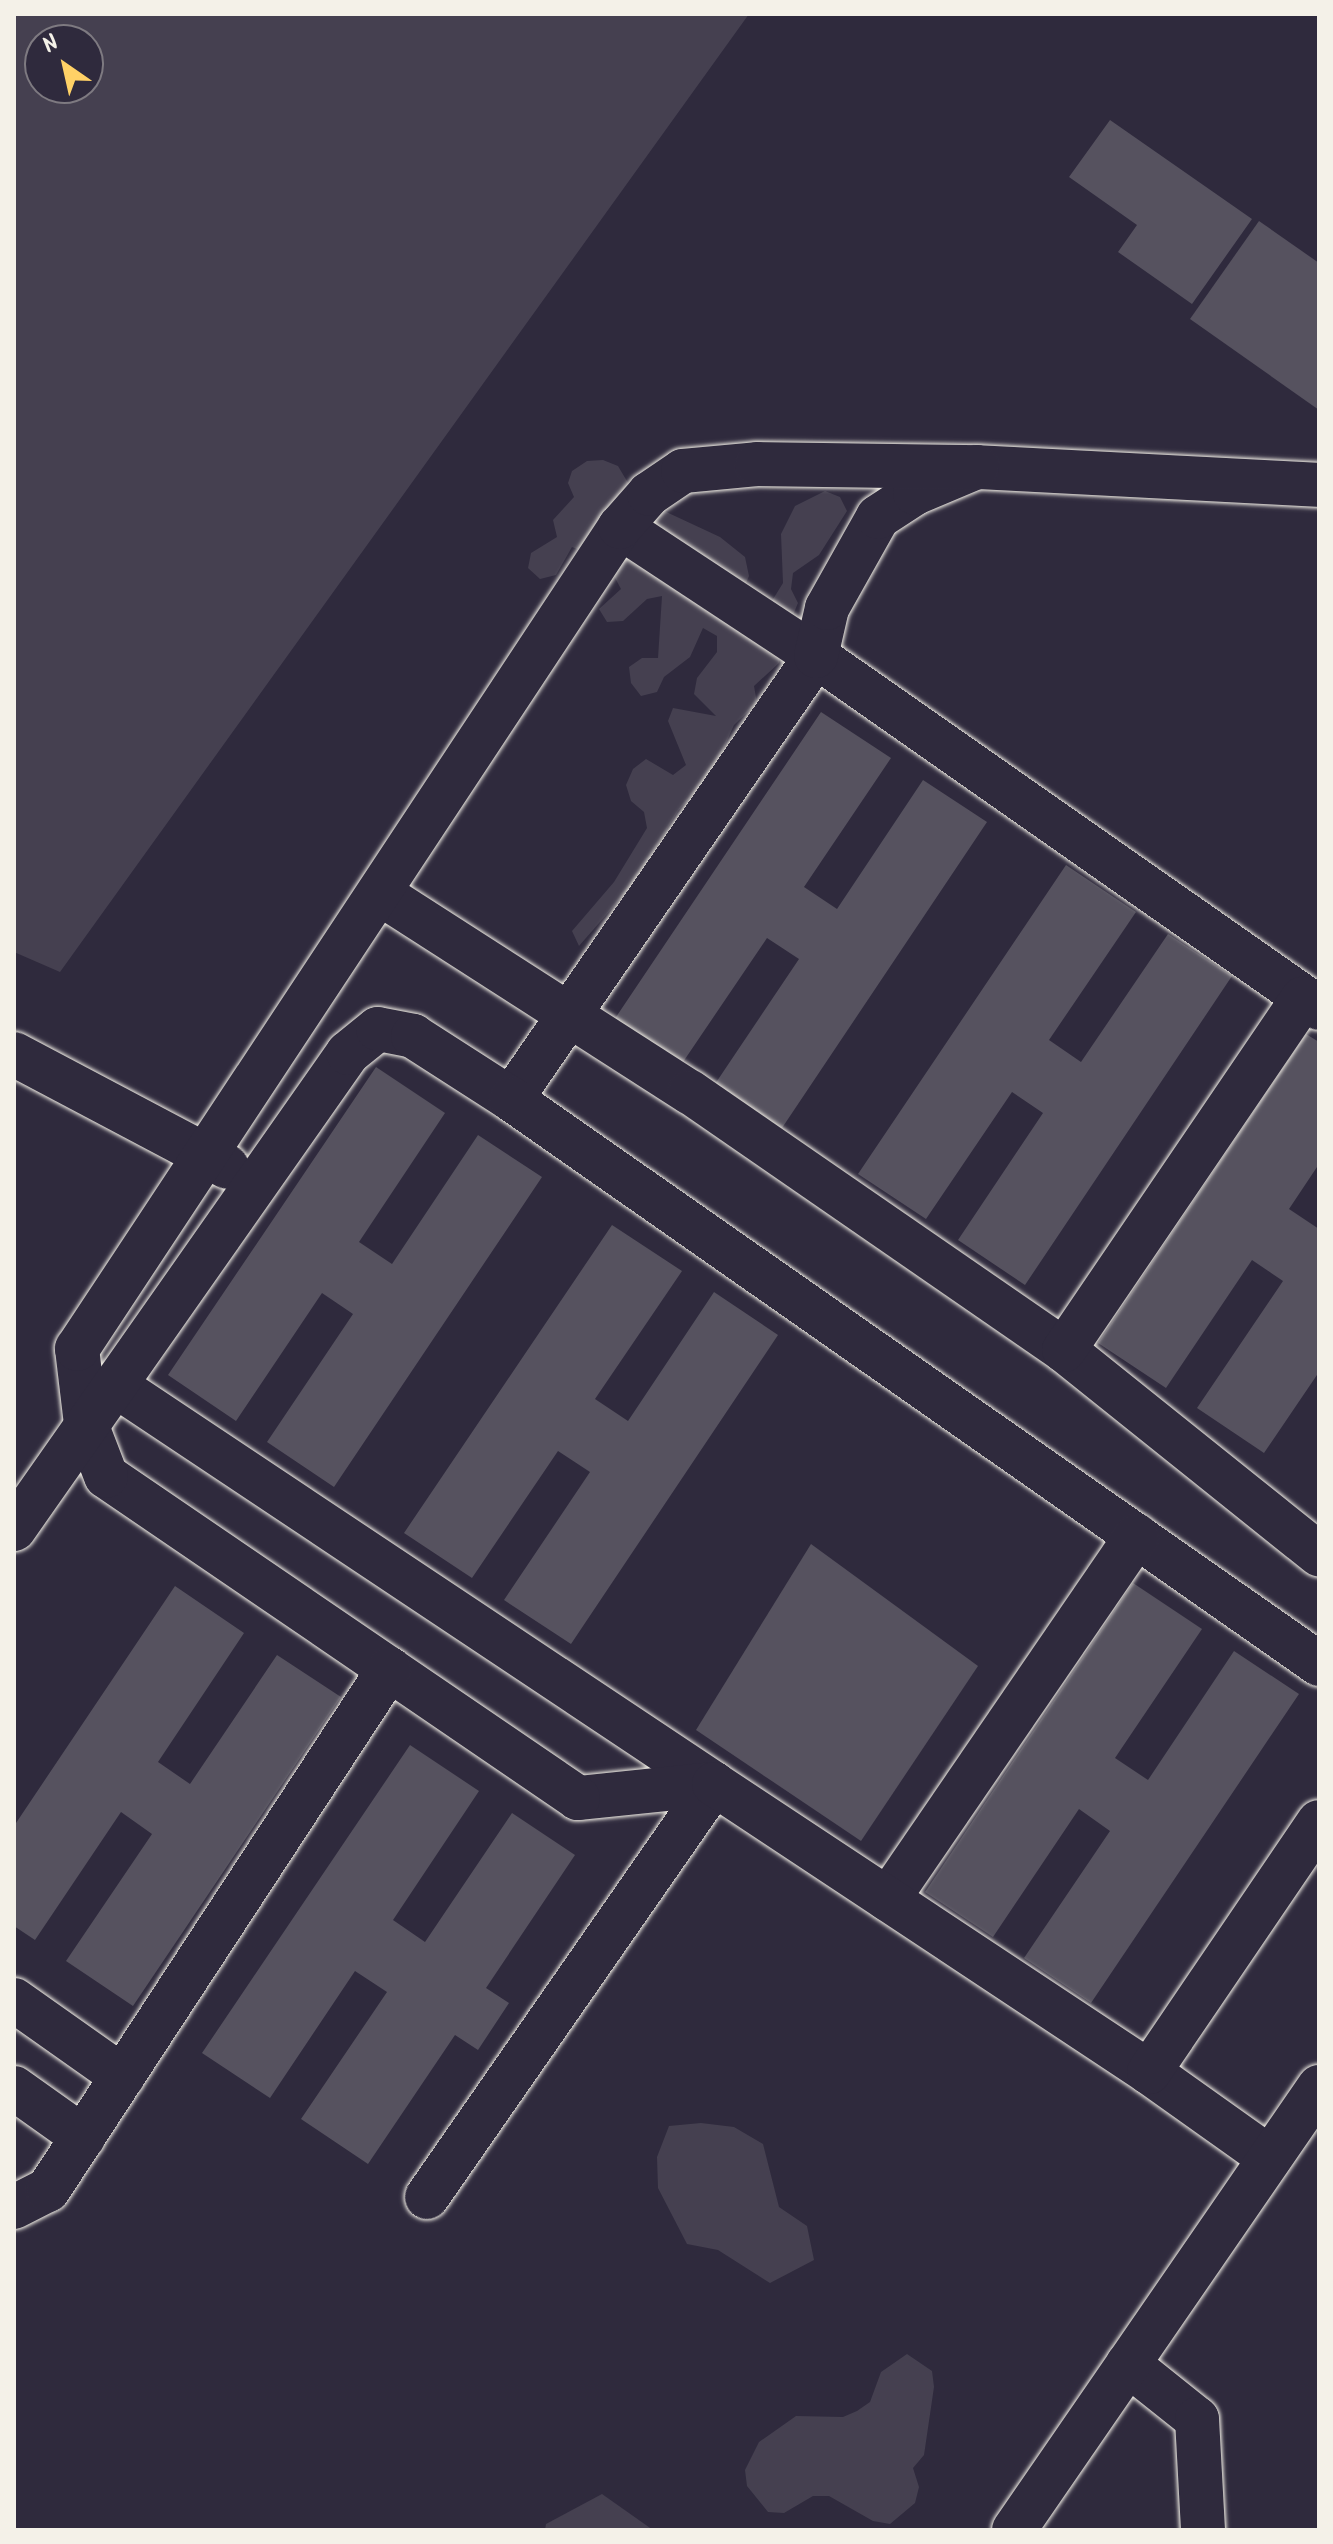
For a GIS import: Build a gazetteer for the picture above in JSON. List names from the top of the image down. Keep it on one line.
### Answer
{"north":"top left"}
